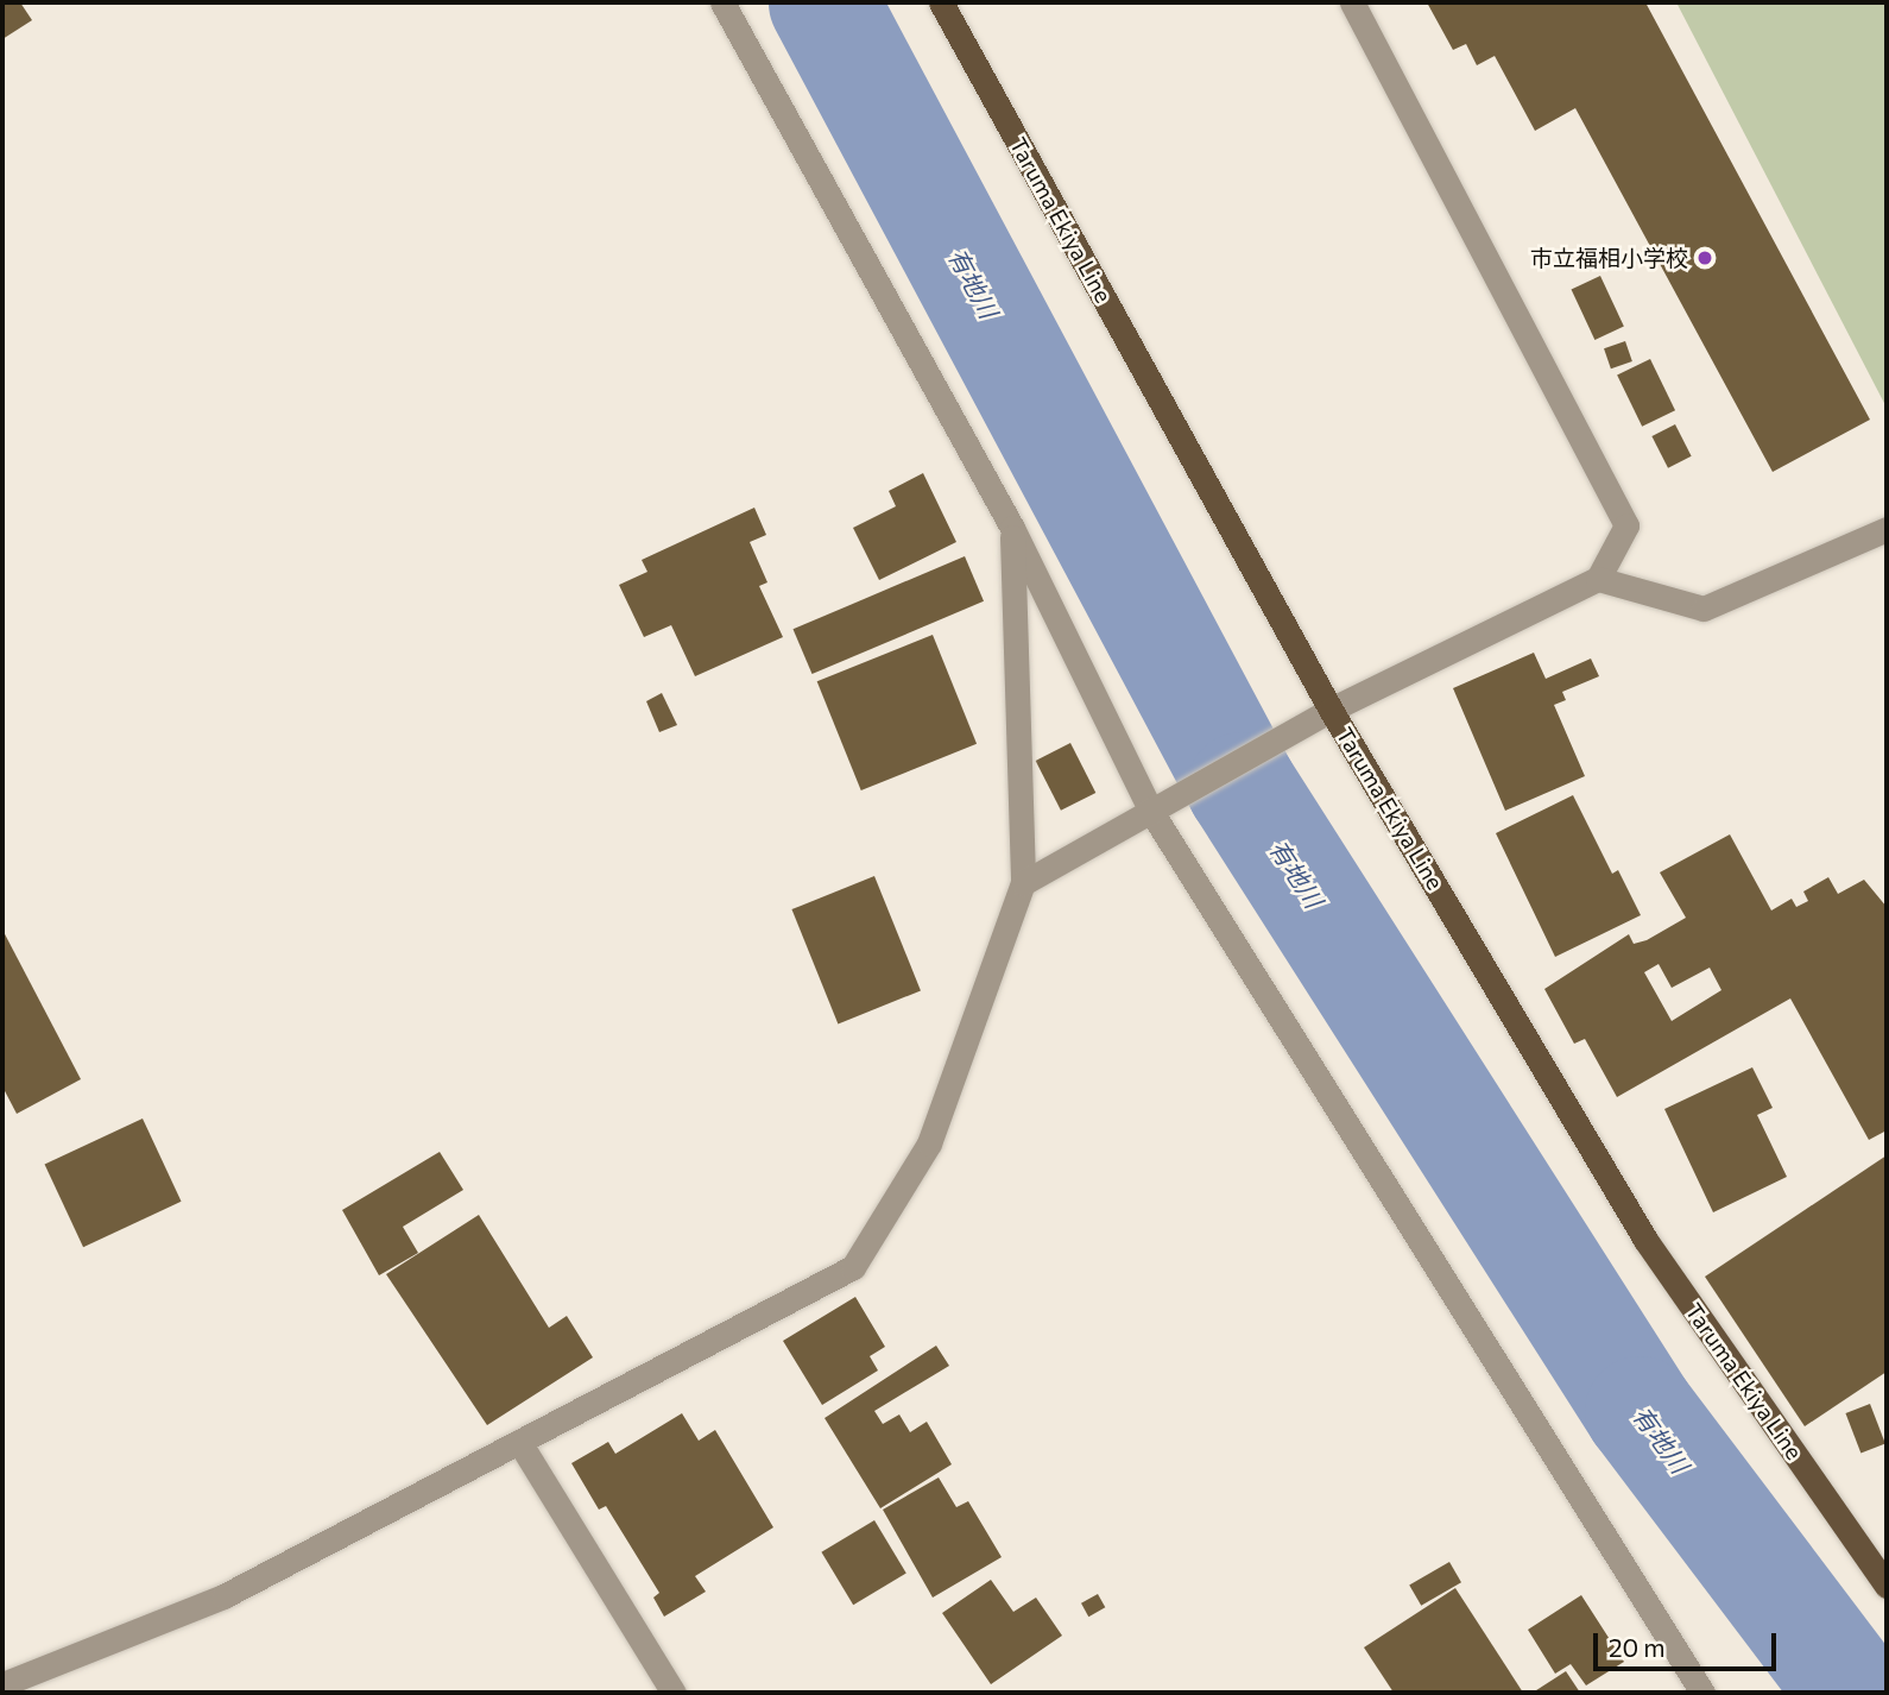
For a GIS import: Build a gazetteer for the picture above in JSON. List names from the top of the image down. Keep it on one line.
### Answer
{"streets":{"main road":["Taruma Ekiya Line"]},"water":["有地川"],"places":["市立福相小学校"],"scale_bar":"20 m"}
